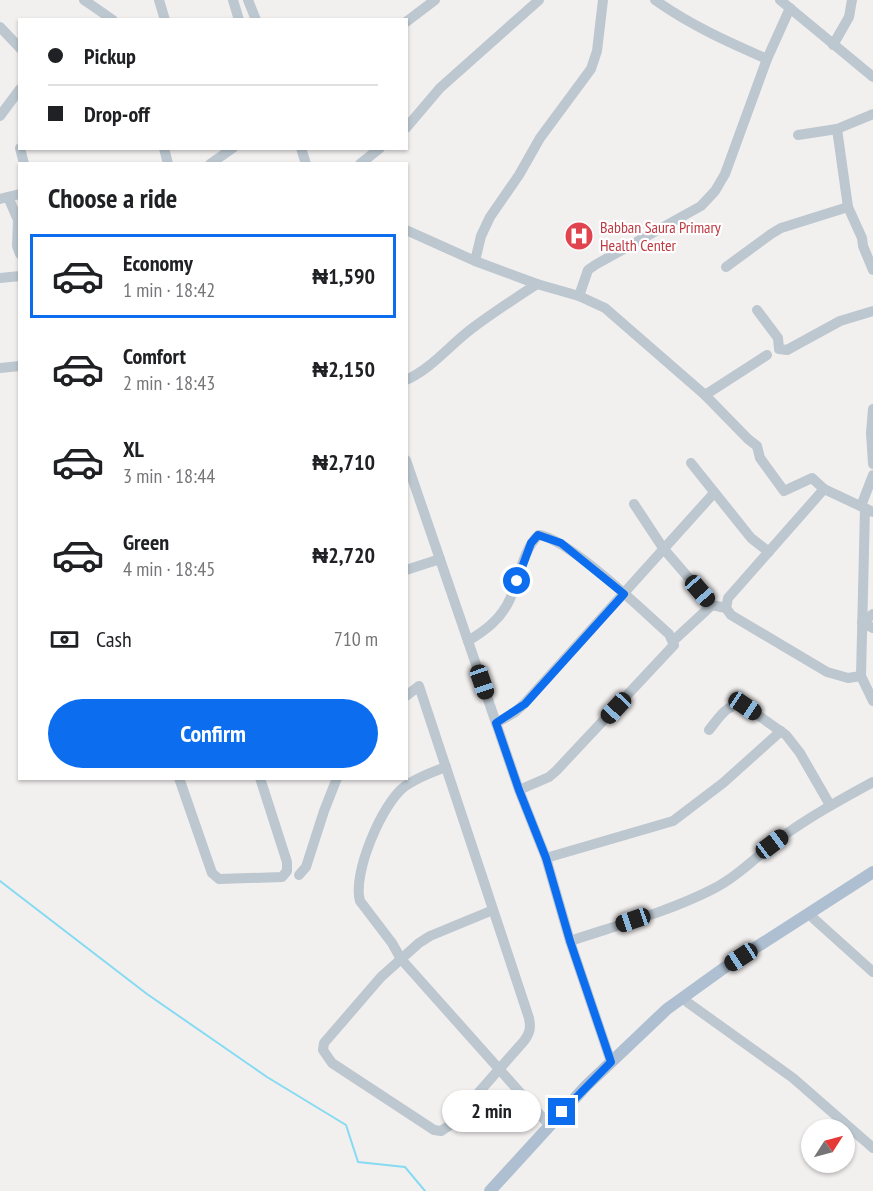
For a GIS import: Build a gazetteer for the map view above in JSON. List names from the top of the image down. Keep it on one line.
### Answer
{"places":{"hospital":["Babban Saura Primary Health Center"]},"north":"top right","page":{"banner":["Pickup","Drop-off"],"heading":"Choose a ride","list":[{"name":"Economy","note":"1 min · 18:42","value":"₦1,590"},{"name":"Comfort","note":"2 min · 18:43","value":"₦2,150"},{"name":"XL","note":"3 min · 18:44","value":"₦2,710"},{"name":"Green","note":"4 min · 18:45","value":"₦2,720"}],"pay":["Cash","710 m"],"buttons":"Confirm","bubble":"2 min"}}
